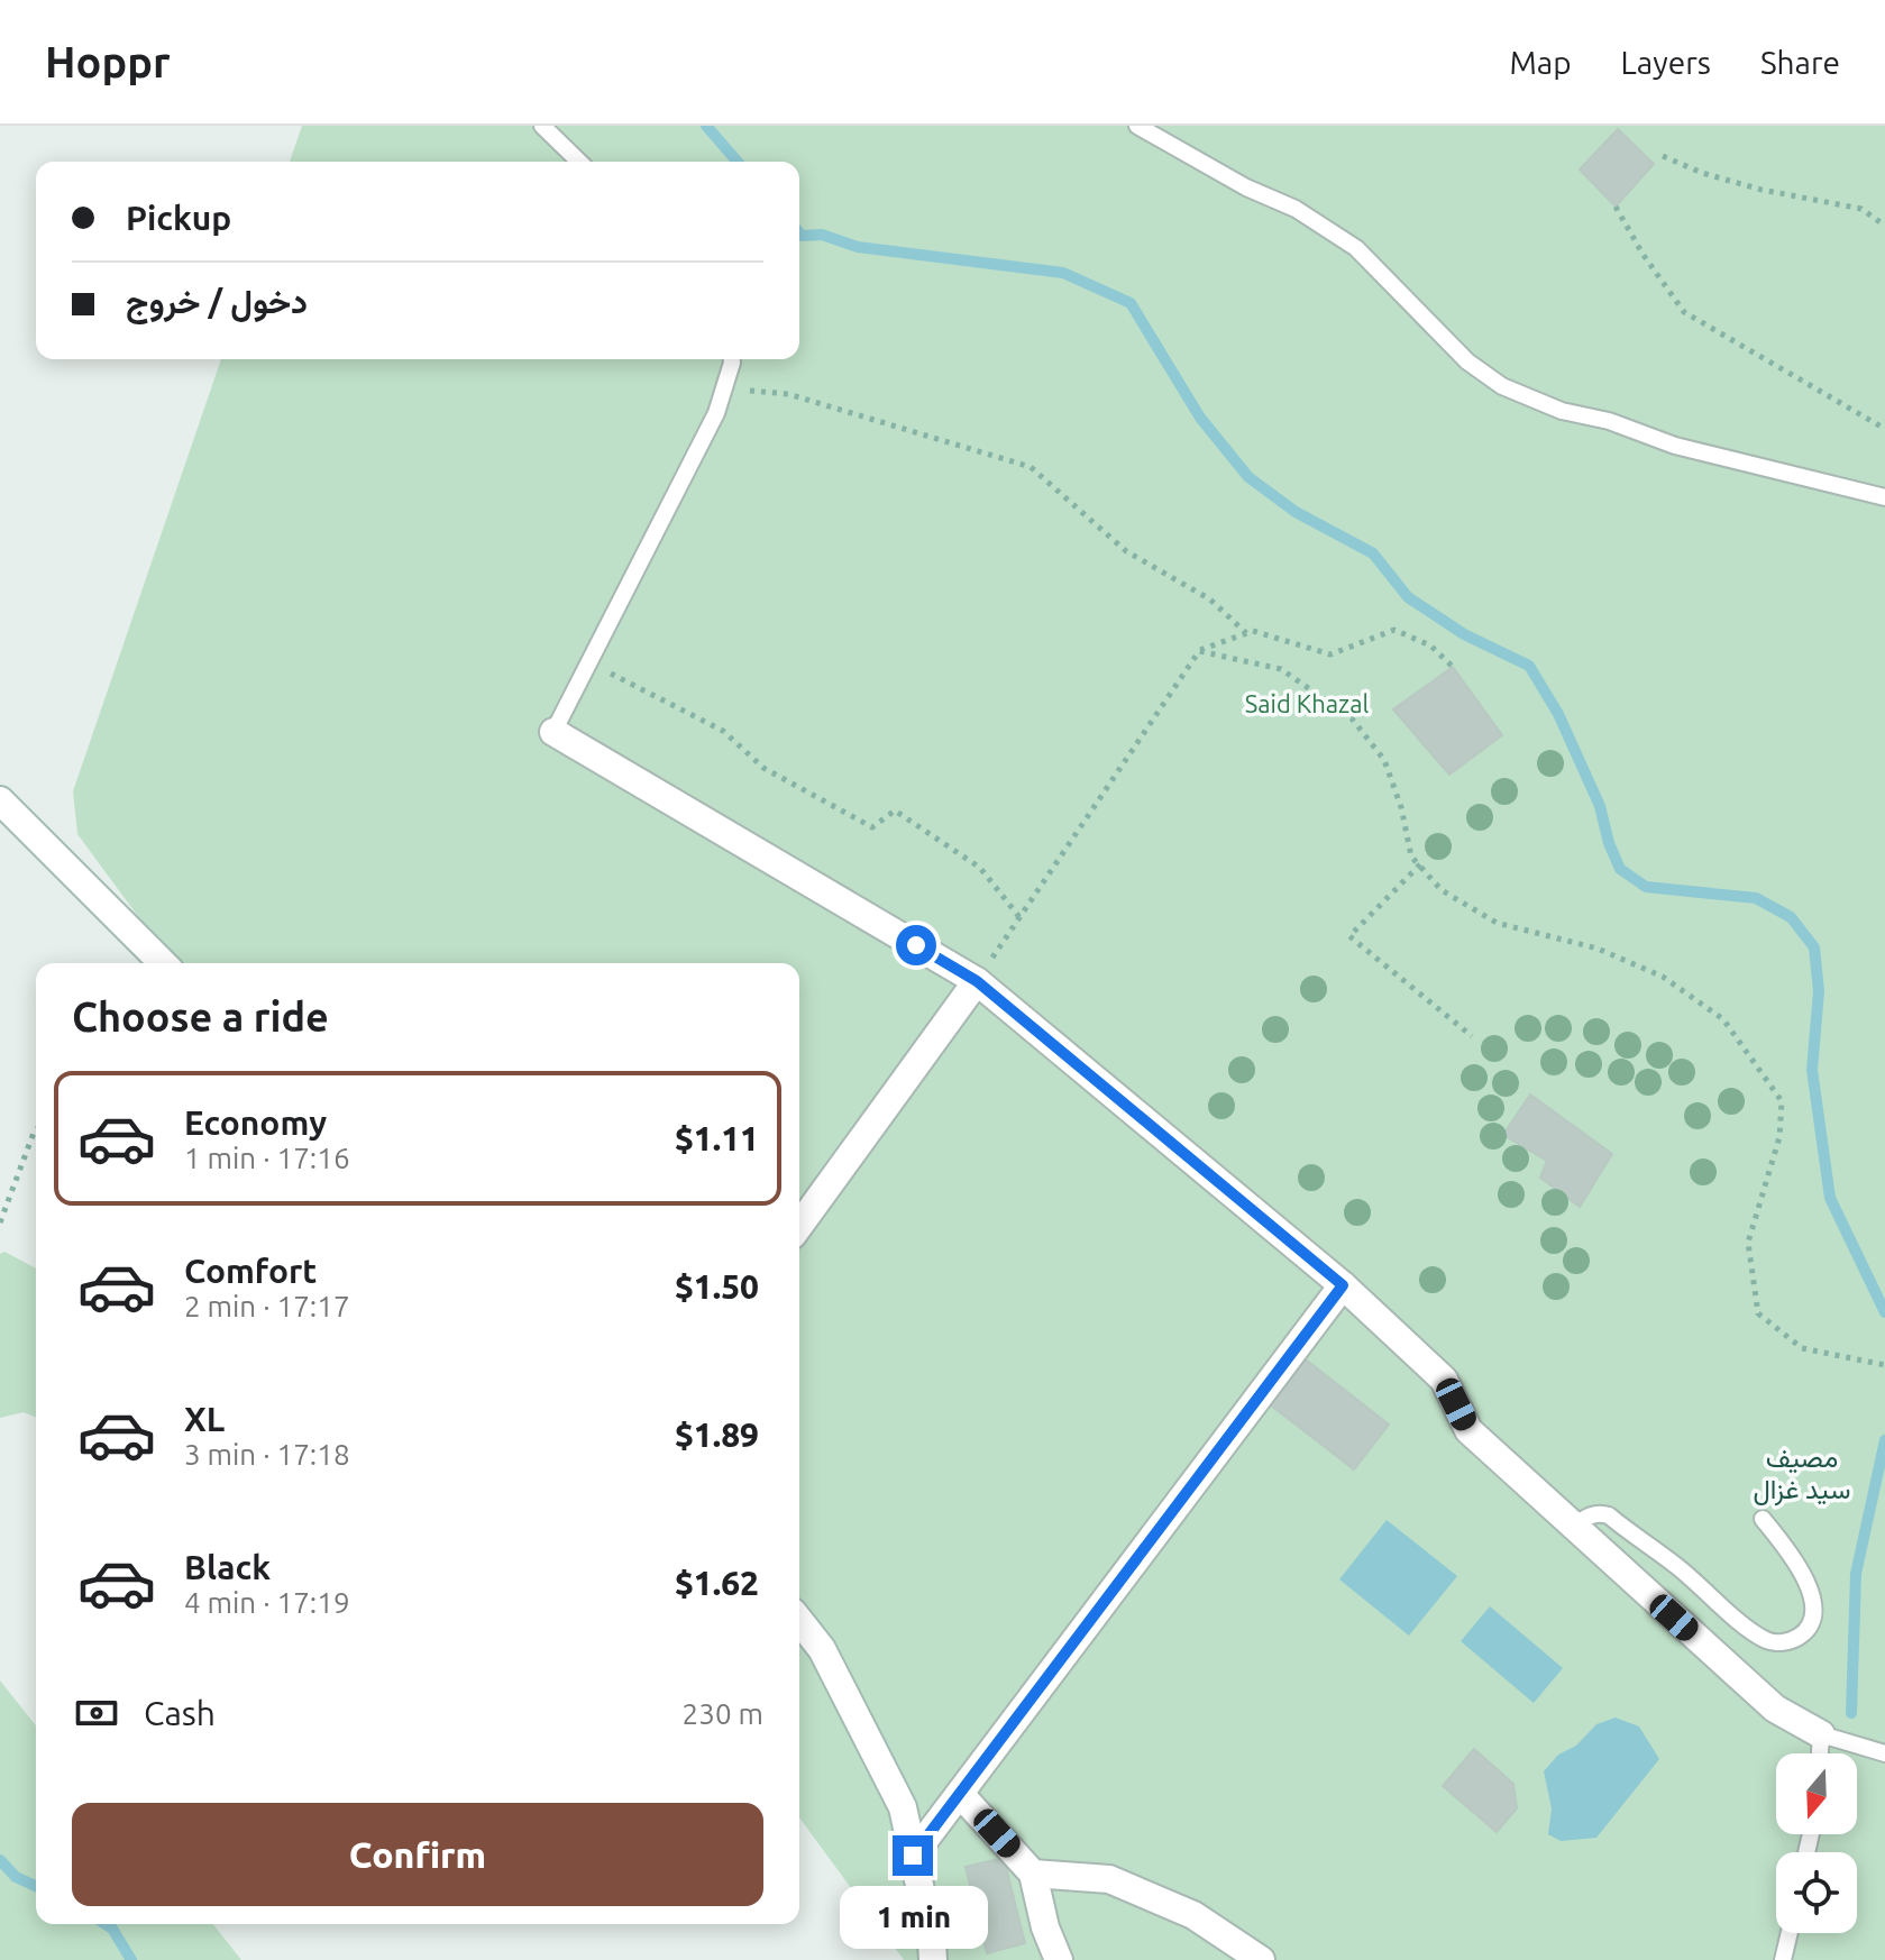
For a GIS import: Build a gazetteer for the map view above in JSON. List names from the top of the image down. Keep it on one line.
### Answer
{"districts":["مصيف سيد غزال"],"parks":["Said Khazal"],"north":"bottom","page":{"header":"Hoppr","nav":["Map","Layers","Share"],"banner":["Pickup","دخول / خروج"],"heading":"Choose a ride","list":[{"name":"Economy","note":"1 min · 17:16","value":"$1.11"},{"name":"Comfort","note":"2 min · 17:17","value":"$1.50"},{"name":"XL","note":"3 min · 17:18","value":"$1.89"},{"name":"Black","note":"4 min · 17:19","value":"$1.62"}],"pay":["Cash","230 m"],"buttons":"Confirm","bubble":"1 min"}}
